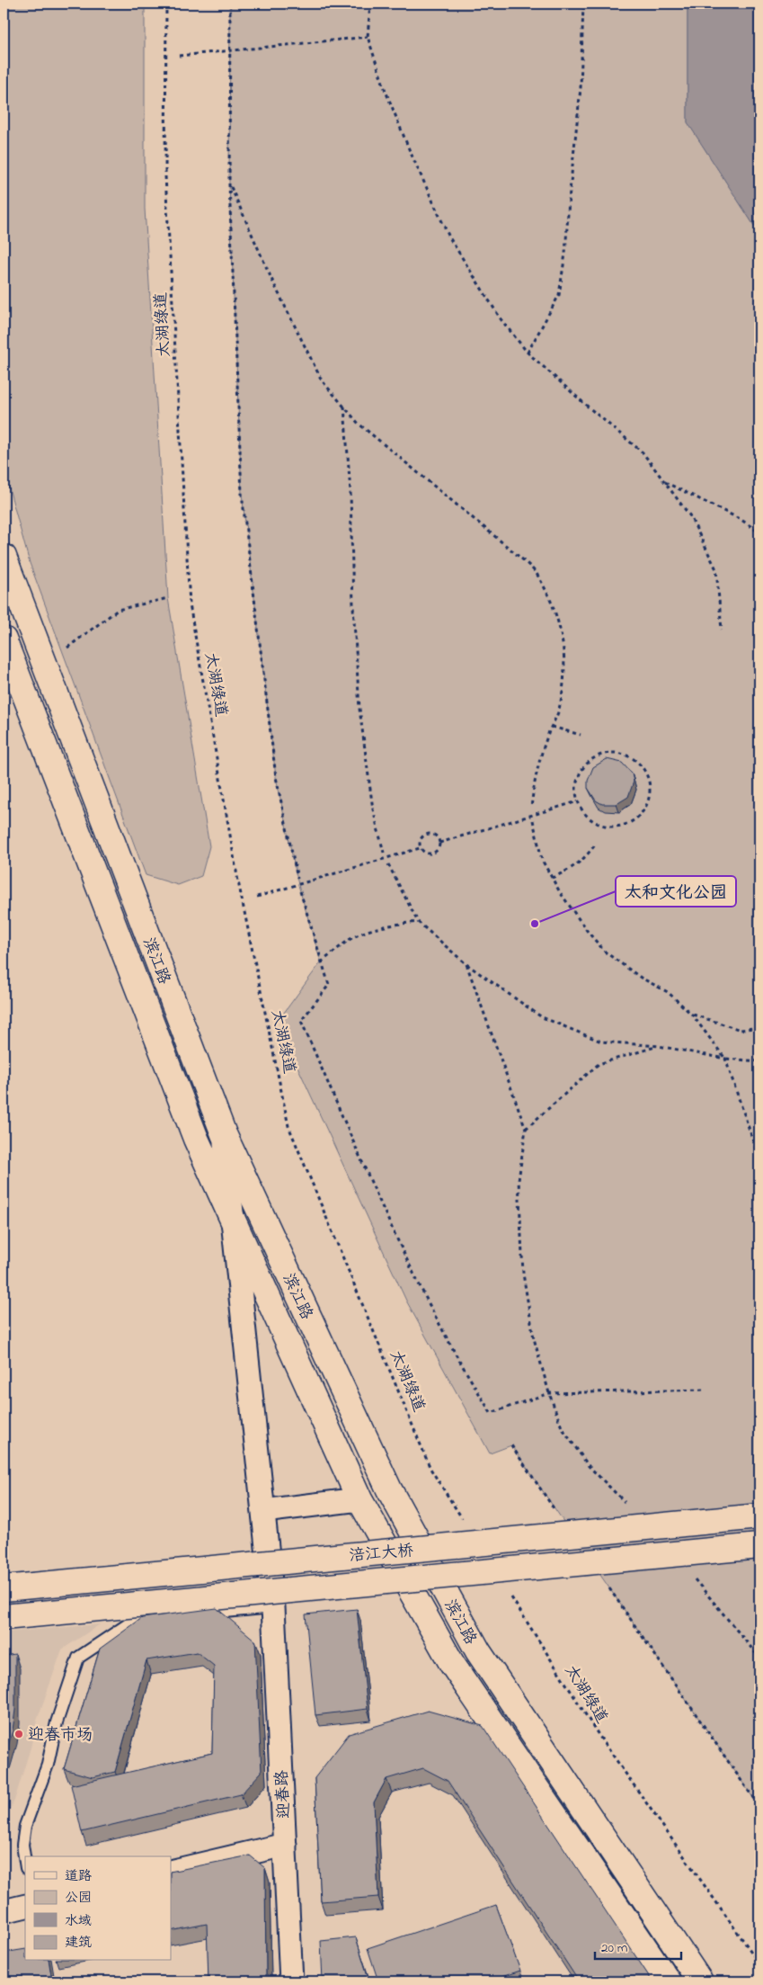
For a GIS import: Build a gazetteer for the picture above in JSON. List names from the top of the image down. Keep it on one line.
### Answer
{"streets":{"main road":["滨江路","涪江大桥"],"street":["迎春路"],"path":["太湖绿道"]},"crossings":[["滨江路","迎春路"]],"places":["太和文化公园","迎春市场"],"legend":["道路","公园","水域","建筑"],"scale_bar":"20 m"}
